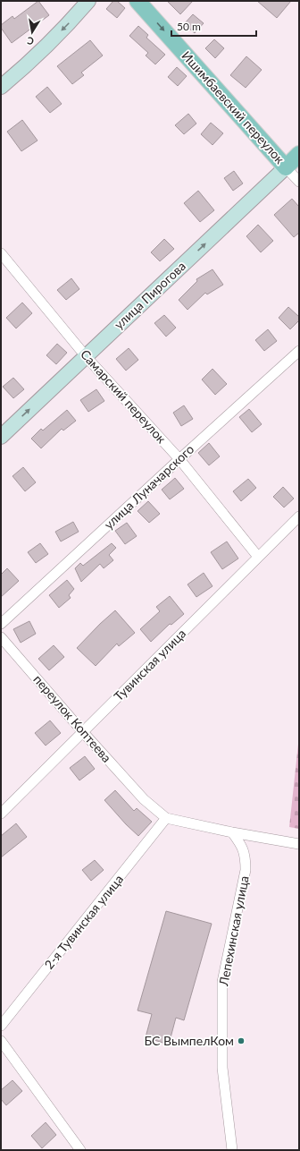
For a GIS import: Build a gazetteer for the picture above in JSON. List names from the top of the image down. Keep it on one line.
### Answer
{"streets":{"main road":["Ишимбаевский переулок","улица Пирогова"],"street":["Самарский переулок","улица Луначарского","Тувинская улица","переулок Коптеева","2-я Тувинская улица","Лепехинская улица"]},"crossings":[["Ишимбаевский переулок","улица Пирогова"],["улица Пирогова","Самарский переулок"],["Самарский переулок","улица Луначарского"],["Самарский переулок","Тувинская улица"],["Тувинская улица","переулок Коптеева"],["переулок Коптеева","2-я Тувинская улица"]],"one_way":["Ишимбаевский переулок","улица Пирогова"],"places":["БС ВымпелКом"],"scale_bar":"50 m","north":"bottom"}
